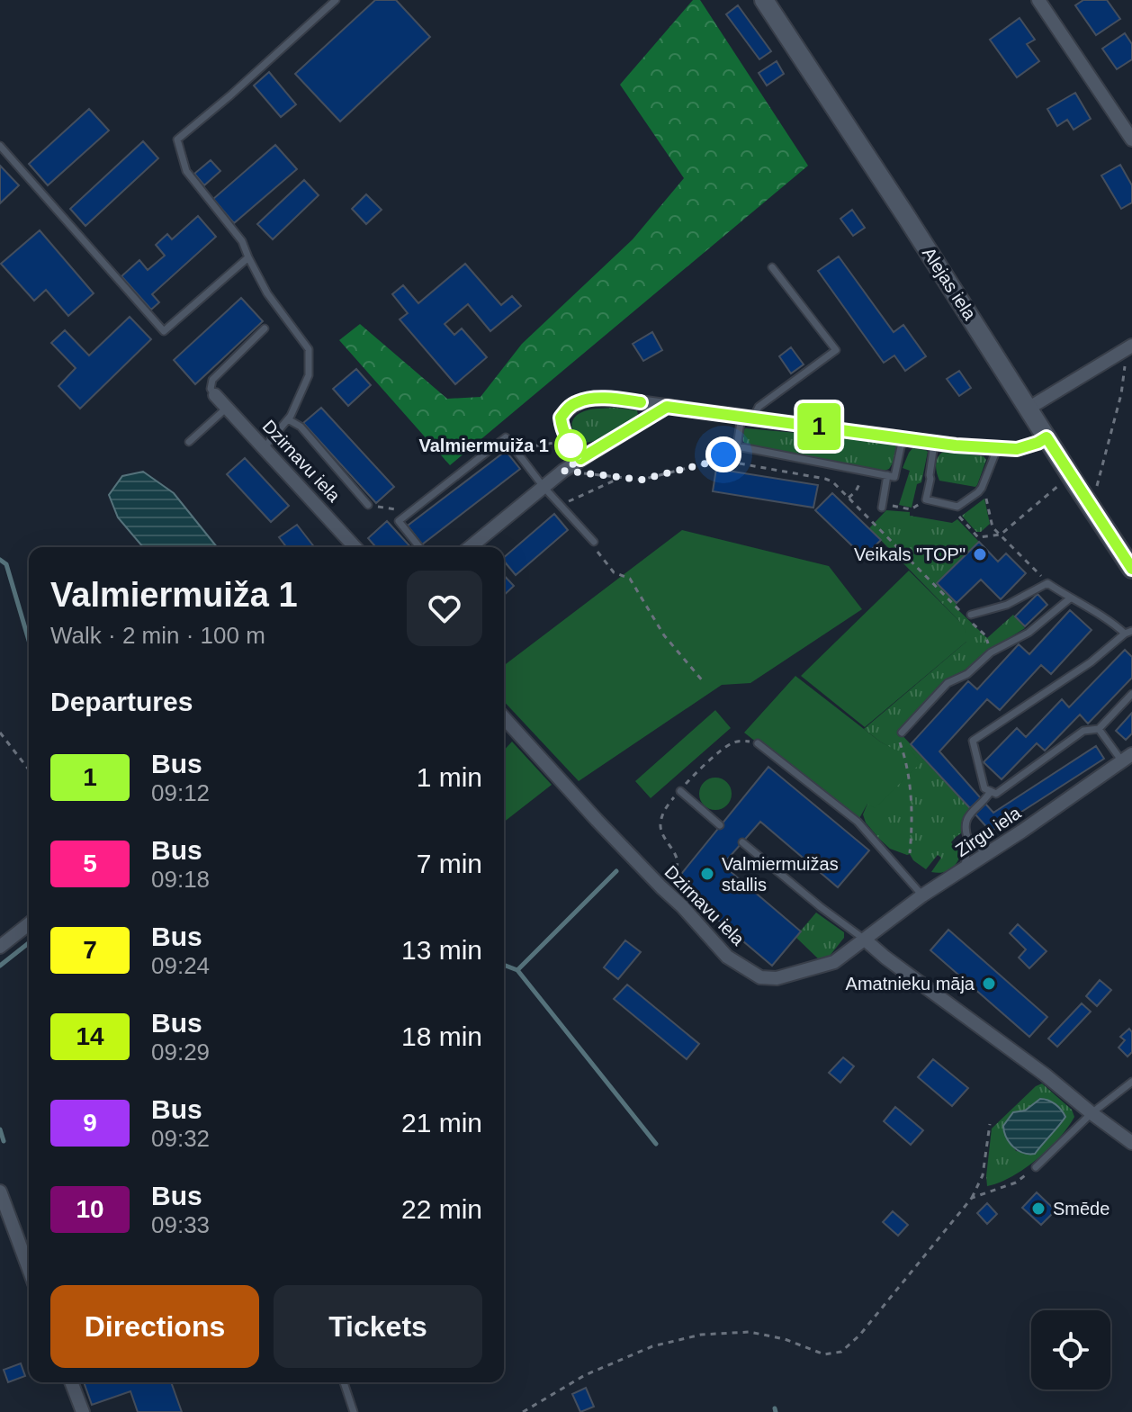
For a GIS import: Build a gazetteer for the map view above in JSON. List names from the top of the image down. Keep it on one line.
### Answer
{"streets":{"main road":["Alejas iela"],"street":["Dzirnavu iela","Zirgu iela"]},"crossings":[["Dzirnavu iela","Zirgu iela"]],"places":["Valmiermuiža 1","Veikals \"TOP\"","Valmiermuižas stallis","Amatnieku māja","Smēde"],"lines":["bus line 1"],"page":{"on_map":"1","heading":[["Valmiermuiža 1","Walk · 2 min · 100 m"],"Departures"],"list":[{"mark":"1","name":"Bus","note":"09:12","value":"1 min"},{"mark":"5","name":"Bus","note":"09:18","value":"7 min"},{"mark":"7","name":"Bus","note":"09:24","value":"13 min"},{"mark":"14","name":"Bus","note":"09:29","value":"18 min"},{"mark":"9","name":"Bus","note":"09:32","value":"21 min"},{"mark":"10","name":"Bus","note":"09:33","value":"22 min"}],"buttons":["Directions","Tickets"]}}
